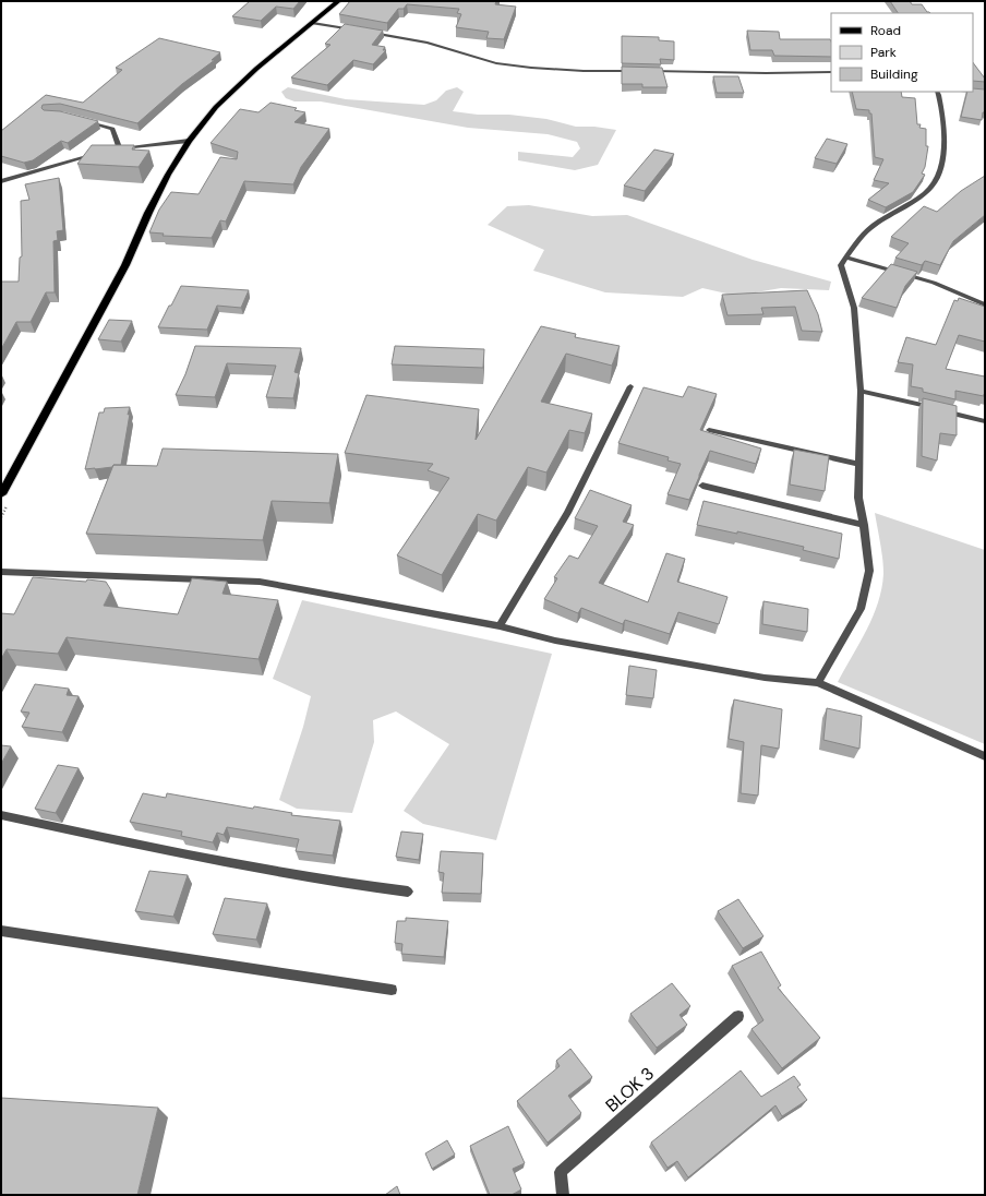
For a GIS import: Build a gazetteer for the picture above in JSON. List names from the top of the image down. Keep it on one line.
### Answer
{"streets":{"street":["BLOK 3"]},"legend":["Road","Park","Building"]}
